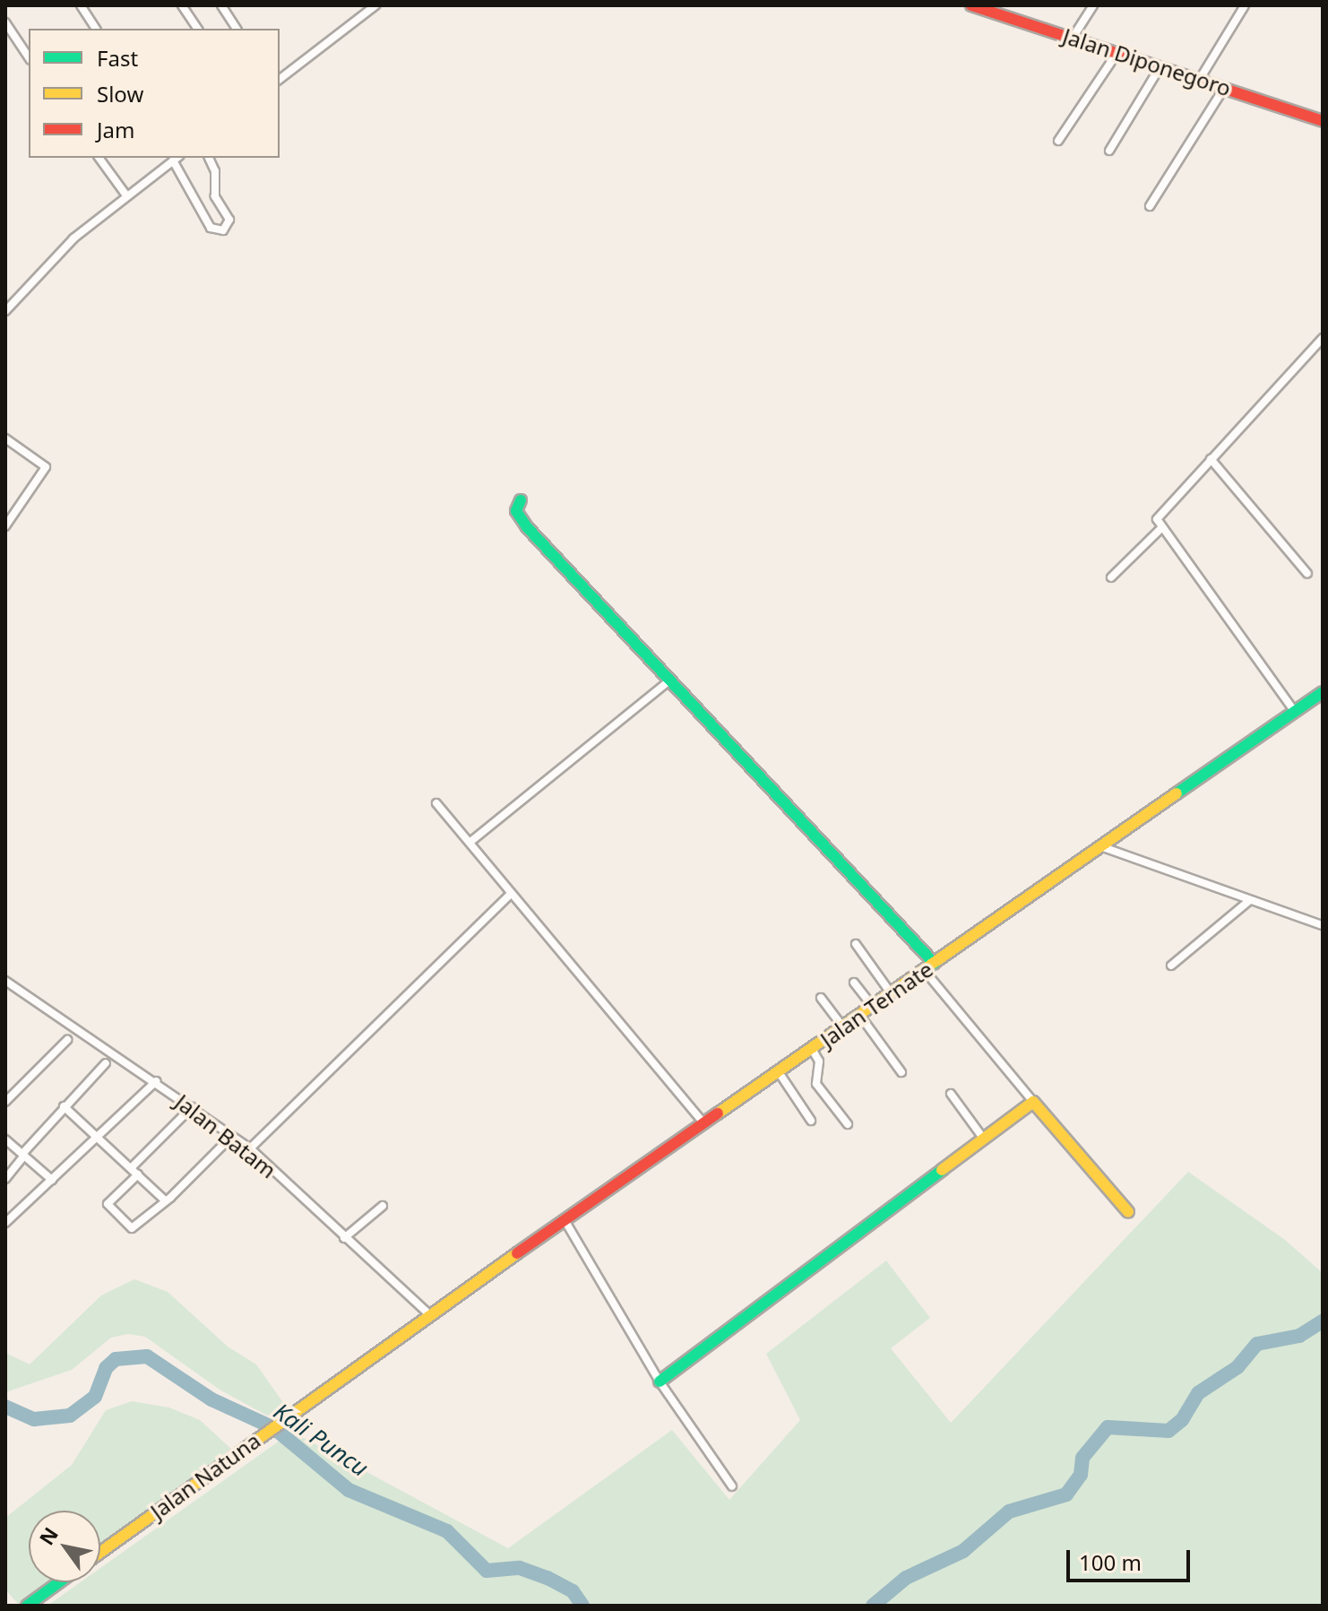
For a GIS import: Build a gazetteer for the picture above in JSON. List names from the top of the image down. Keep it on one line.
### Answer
{"streets":{"street":["Jalan Diponegoro","Jalan Ternate","Jalan Batam","Jalan Natuna"]},"crossings":[["Jalan Ternate","Jalan Batam"],["Jalan Ternate","Jalan Natuna"],["Jalan Batam","Jalan Natuna"]],"water":["Kali Puncu"],"legend":["Fast","Slow","Jam"],"scale_bar":"100 m","north":"top left"}
